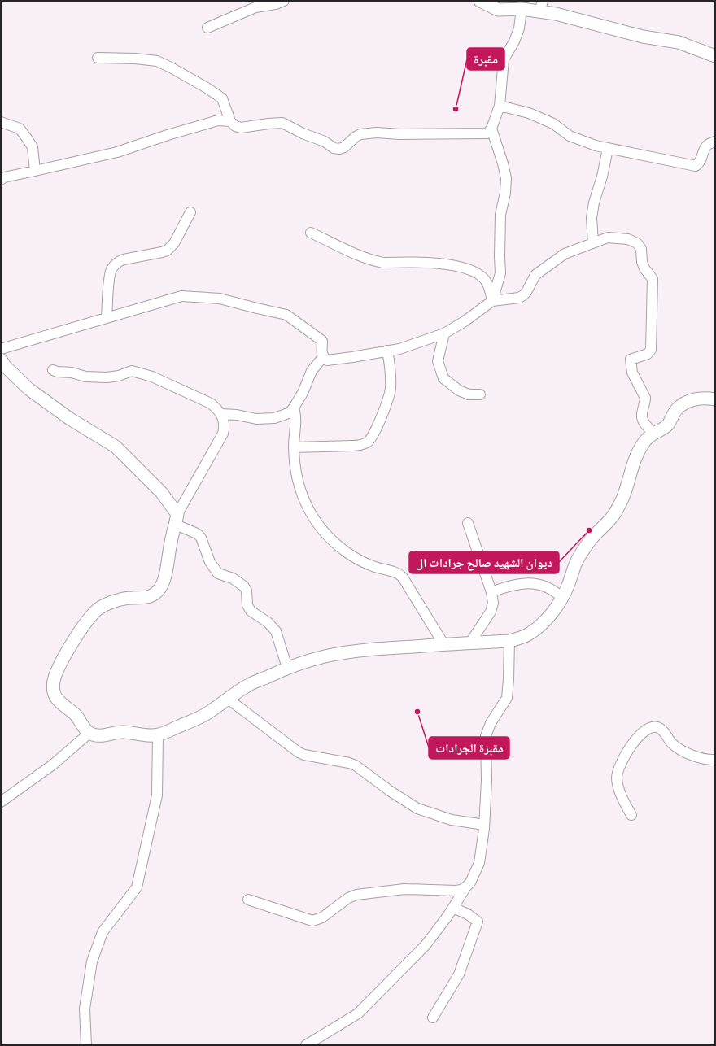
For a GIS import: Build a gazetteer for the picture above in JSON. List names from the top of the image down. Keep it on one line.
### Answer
{"places":["مقبرة","ديوان الشهيد صالح جرادات ال","مقبرة الجرادات"]}
